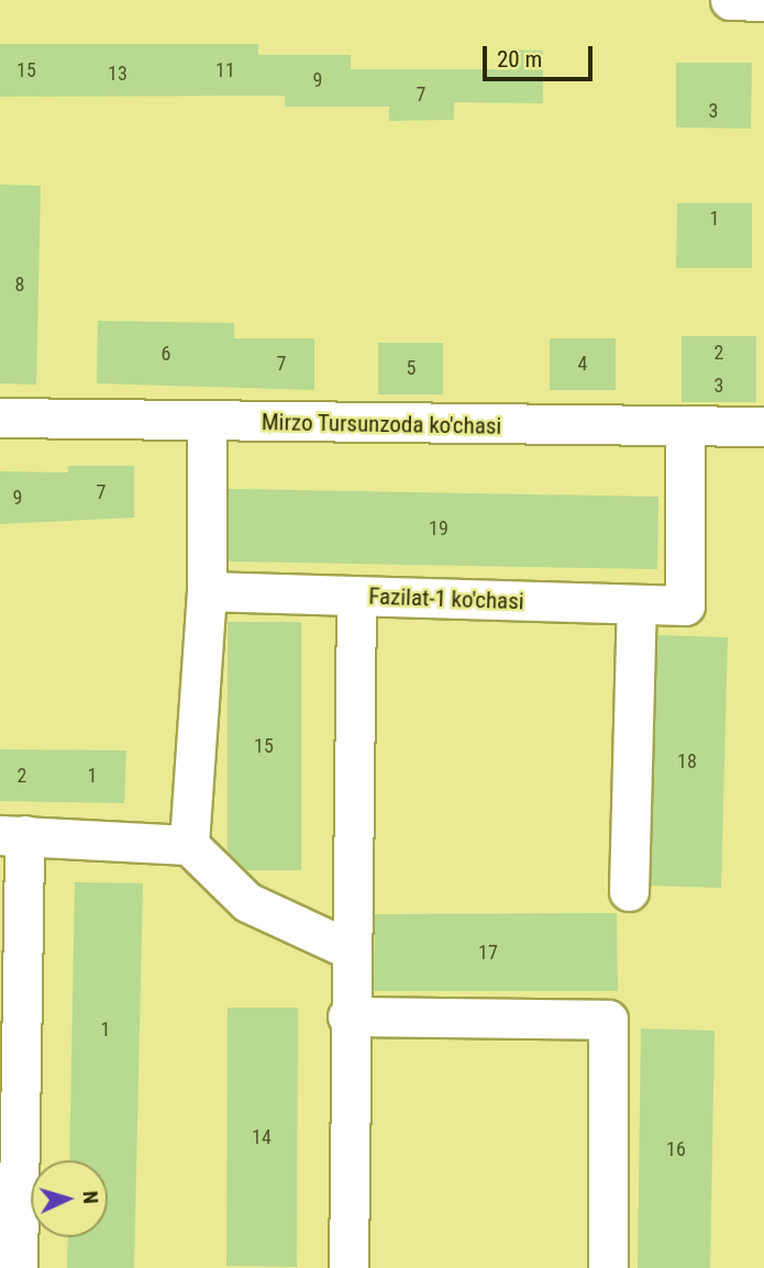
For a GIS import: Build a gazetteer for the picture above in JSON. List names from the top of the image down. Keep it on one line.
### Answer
{"streets":{"street":["Mirzo Tursunzoda ko'chasi","Fazilat-1 ko'chasi"]},"crossings":[["Mirzo Tursunzoda ko'chasi","Fazilat-1 ko'chasi"]],"house_numbers":["15","11","13","9","7","3","1","8","2","6","7","4","5","3","7","9","19","15","18","2","1","17","1","14","16"],"scale_bar":"20 m","north":"right"}
